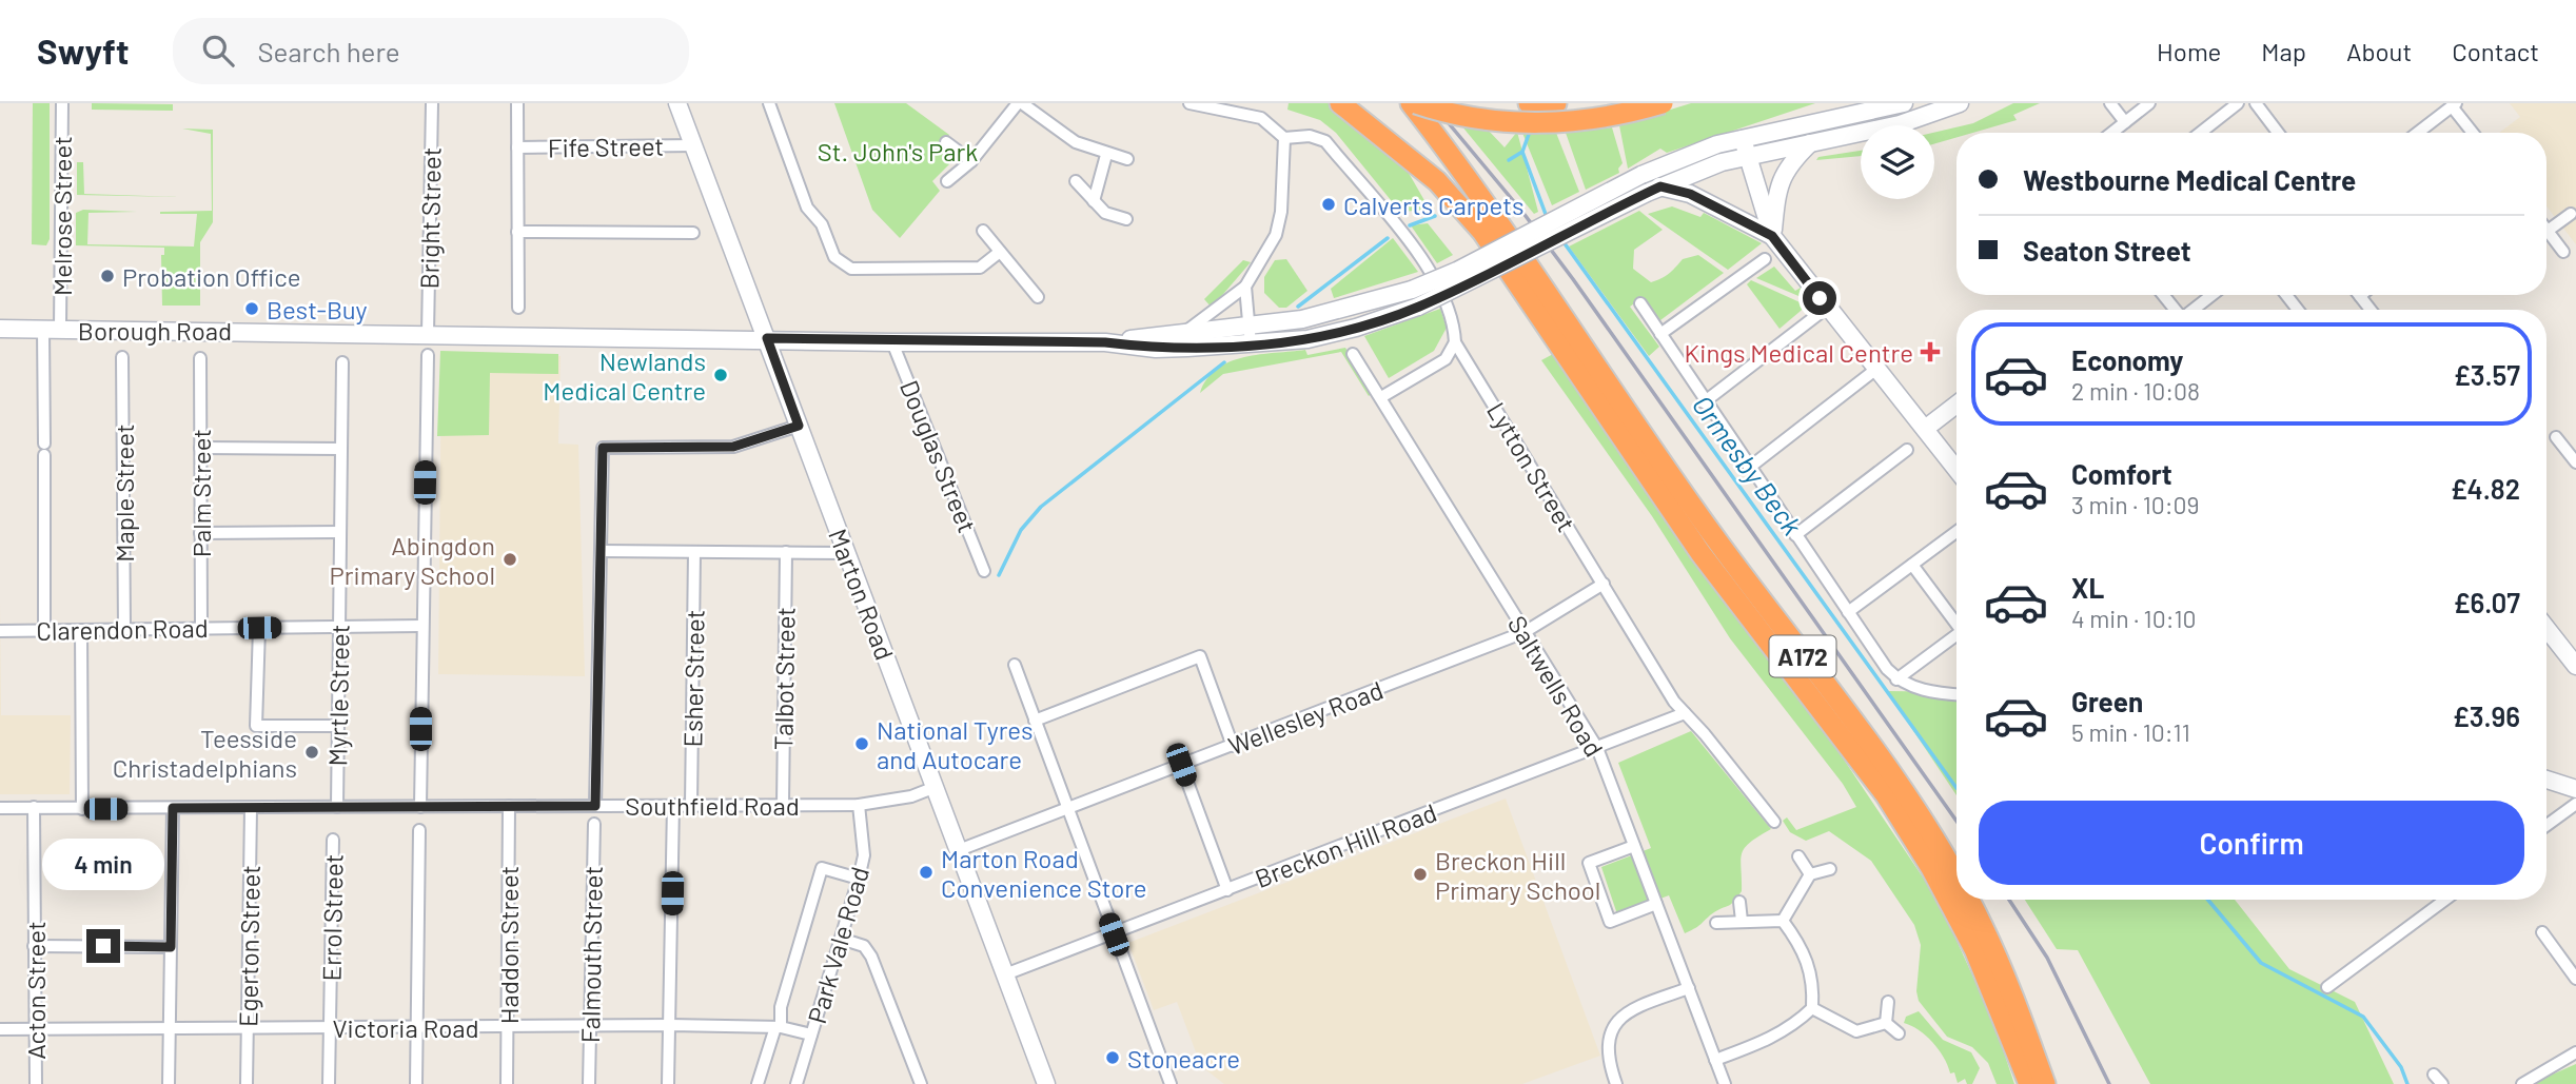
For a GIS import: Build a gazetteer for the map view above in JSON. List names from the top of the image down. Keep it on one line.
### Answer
{"streets":{"highway":["A172"],"street":["Fife Street","Melrose Street","Bright Street","Borough Road","Douglas Street","Lytton Street","Maple Street","Palm Street","Marton Road","Clarendon Road","Esher Street","Talbot Street","Saltwells Road","Myrtle Street","Wellesley Road","Southfield Road","Breckon Hill Road","Errol Street","Haddon Street","Park Vale Road","Egerton Street","Falmouth Street","Acton Street","Victoria Road"]},"crossings":[["Fife Street","Marton Road"],["Melrose Street","Borough Road"],["Bright Street","Borough Road"],["Borough Road","Douglas Street"],["Borough Road","Marton Road"],["Lytton Street","Wellesley Road"],["Lytton Street","Breckon Hill Road"],["Maple Street","Clarendon Road"],["Palm Street","Clarendon Road"],["Marton Road","Wellesley Road"],["Marton Road","Southfield Road"],["Marton Road","Breckon Hill Road"],["Clarendon Road","Myrtle Street"],["Esher Street","Southfield Road"],["Talbot Street","Southfield Road"],["Saltwells Road","Wellesley Road"],["Saltwells Road","Breckon Hill Road"],["Myrtle Street","Southfield Road"],["Southfield Road","Haddon Street"],["Southfield Road","Park Vale Road"],["Southfield Road","Egerton Street"],["Southfield Road","Acton Street"],["Errol Street","Victoria Road"],["Haddon Street","Victoria Road"],["Park Vale Road","Victoria Road"],["Egerton Street","Victoria Road"],["Falmouth Street","Victoria Road"],["Acton Street","Victoria Road"]],"water":["Ormesby Beck"],"parks":["St. John's Park"],"places":{"other":["Calverts Carpets","Probation Office","Best-Buy","Newlands Medical Centre","Abingdon Primary School","National Tyres and Autocare","Teesside Christadelphians","Marton Road Convenience Store","Breckon Hill Primary School","Stoneacre"],"health":["Kings Medical Centre"]},"page":{"header":"Swyft","search":"Search here","nav":["Home","Map","About","Contact"],"banner":["Westbourne Medical Centre","Seaton Street"],"list":[{"name":"Economy","note":"2 min · 10:08","value":"£3.57"},{"name":"Comfort","note":"3 min · 10:09","value":"£4.82"},{"name":"XL","note":"4 min · 10:10","value":"£6.07"},{"name":"Green","note":"5 min · 10:11","value":"£3.96"}],"buttons":"Confirm","bubble":"4 min"}}
